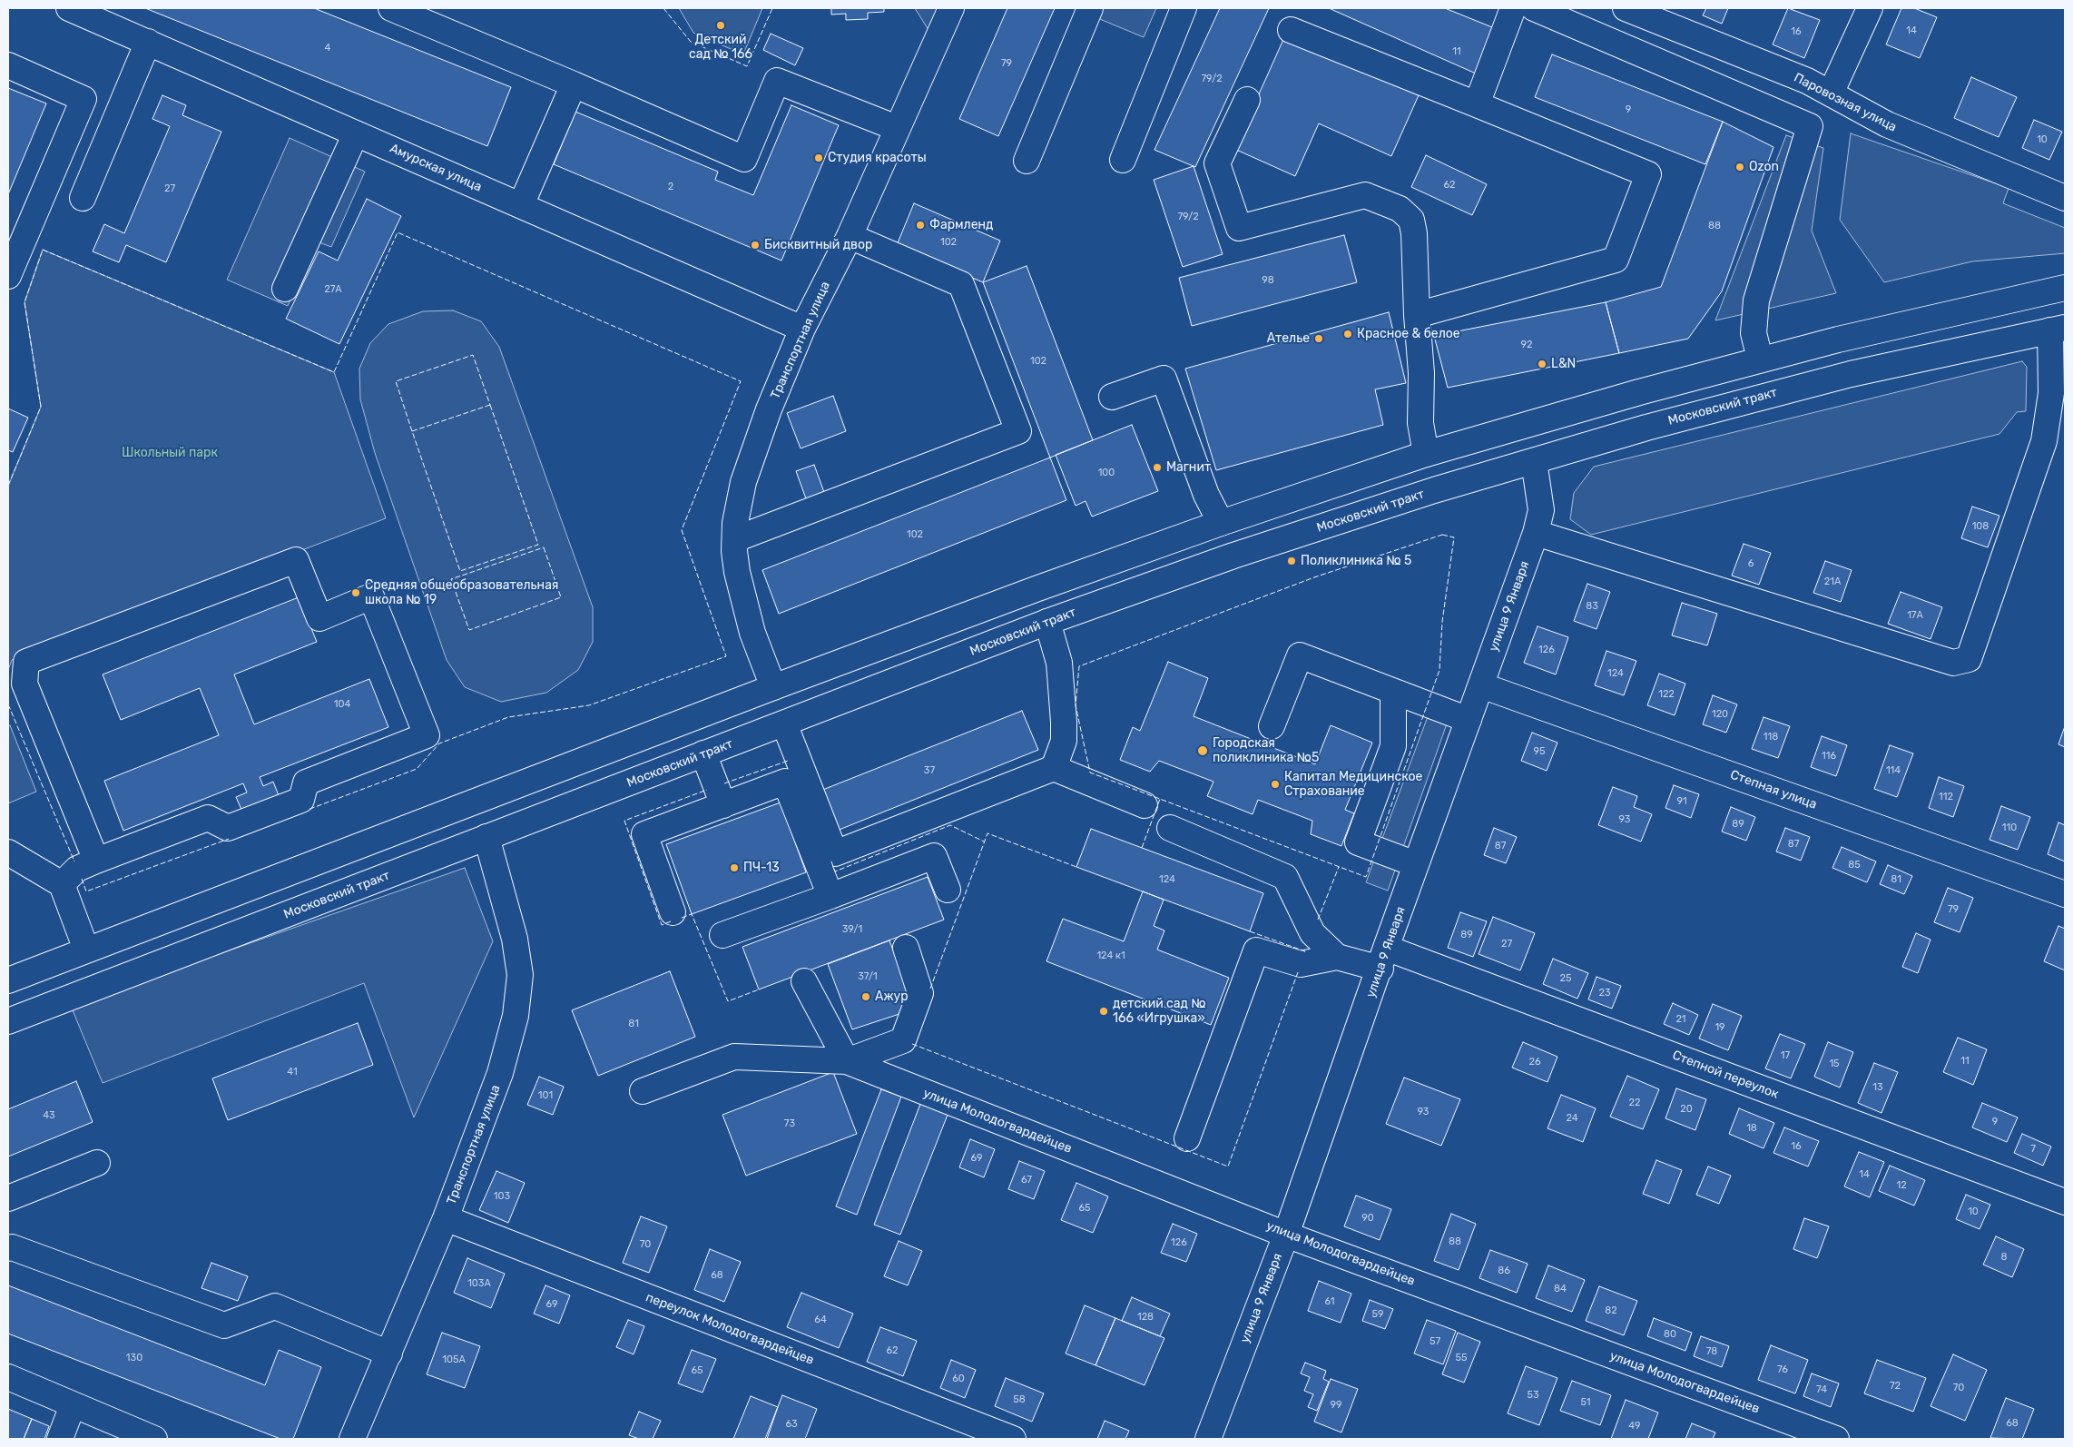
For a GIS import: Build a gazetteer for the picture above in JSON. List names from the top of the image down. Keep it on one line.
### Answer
{"streets":{"street":["Паровозная улица","Амурская улица","Транспортная улица","Московский тракт","улица 9 Января","Степная улица","Степной переулок","улица Молодогвардейцев","переулок Молодогвардейцев"]},"crossings":[["Амурская улица","Транспортная улица"],["Транспортная улица","Московский тракт"],["Транспортная улица","переулок Молодогвардейцев"],["Московский тракт","улица 9 Января"],["улица 9 Января","Степная улица"],["улица 9 Января","Степной переулок"],["улица 9 Января","улица Молодогвардейцев"]],"parks":["Школьный парк"],"places":["Детский сад № 166","Студия красоты","Ozon","Фармленд","Бисквитный двор","Красное & белое","Ателье","L&N","Магнит","Поликлиника № 5","Средняя общеобразовательная школа № 19","Городская поликлиника №5","Капитал Медицинское Страхование","ПЧ-13","Ажур","детский сад № 166 «Игрушка»"],"house_numbers":["14","16","4","11","79","79/2","9","10","62","2","27","79/2","88","102","98","27А","92","102","100","108","102","6","21А","83","17А","126","124","122","104","120","118","95","116","37","114","112","91","93","89","110","87","87","85","124","81","79","39/1","89","27","124 к1","37/1","25","23","21","81","19","17","11","26","15","41","13","101","22","20","93","43","24","9","73","18","16","7","69","14","67","12","103","65","10","90","88","126","70","8","86","68","103А","84","61","69","82","59","128","64","80","57","62","78","130","55","105А","76","65","60","72","70","74","53","58","51","99","68","63","49"]}
